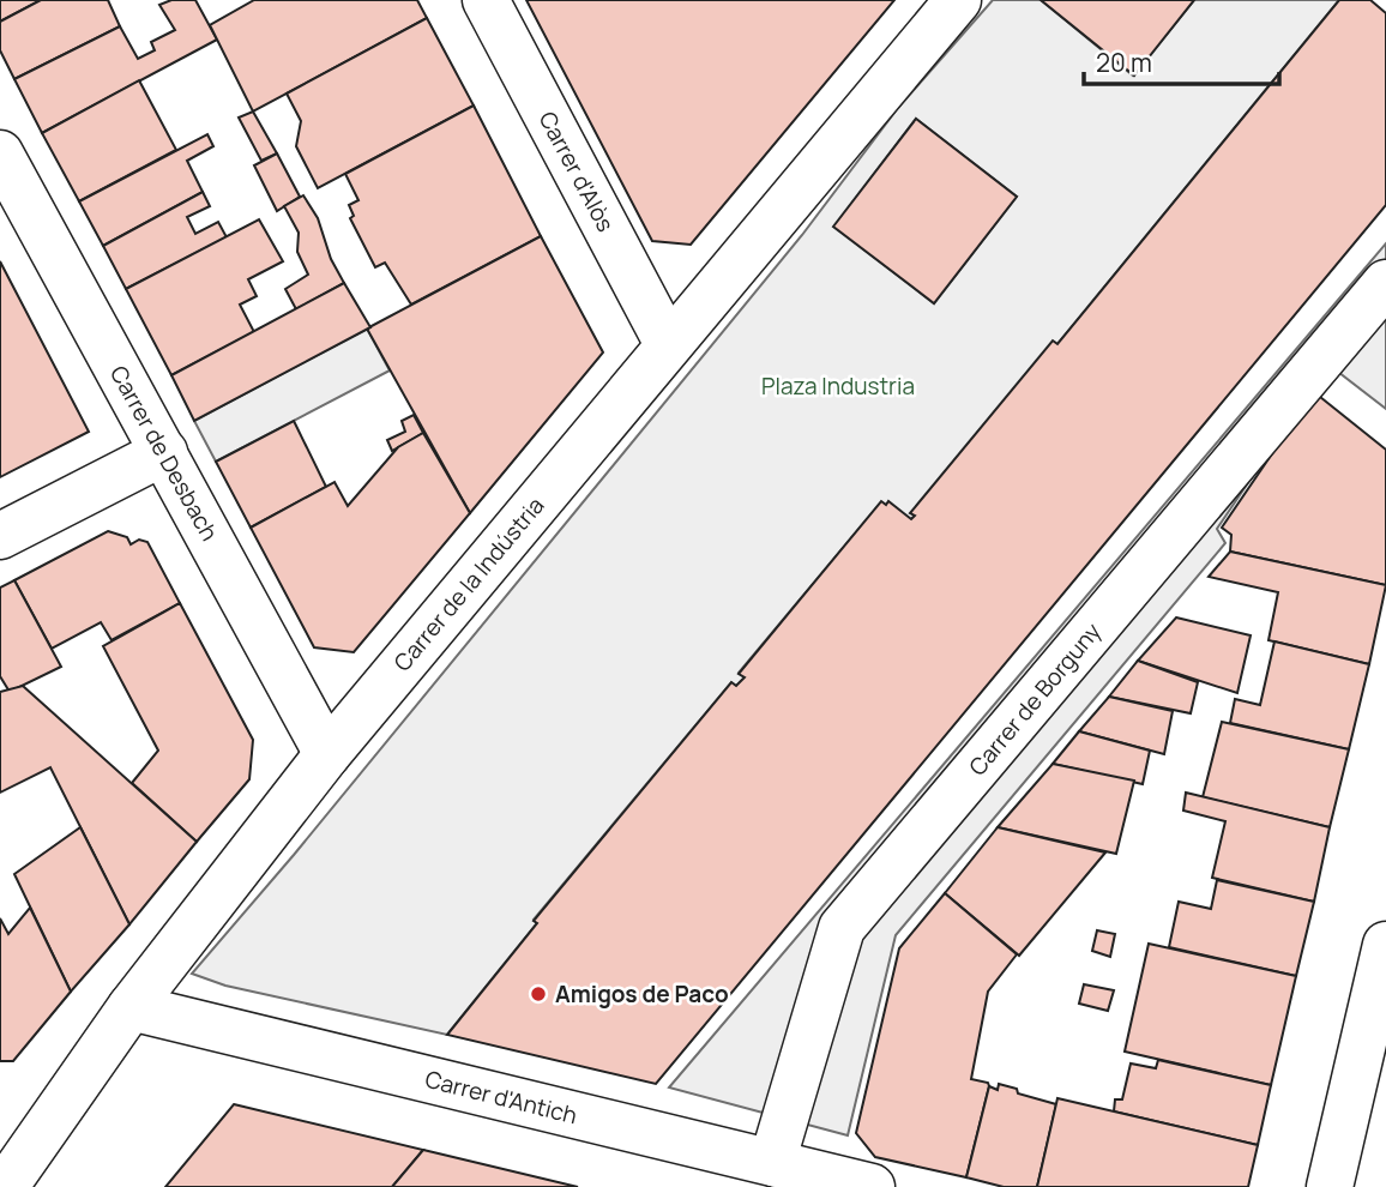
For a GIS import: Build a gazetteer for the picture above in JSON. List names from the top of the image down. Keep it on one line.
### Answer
{"streets":{"street":["Carrer d'Alòs","Carrer de Desbach","Carrer de la Indústria","Carrer de Borguny","Carrer d'Antich"]},"crossings":[["Carrer d'Alòs","Carrer de la Indústria"],["Carrer de Desbach","Carrer de la Indústria"],["Carrer de la Indústria","Carrer d'Antich"],["Carrer de Borguny","Carrer d'Antich"]],"parks":["Plaza Industria"],"places":["Amigos de Paco"],"scale_bar":"20 m"}
